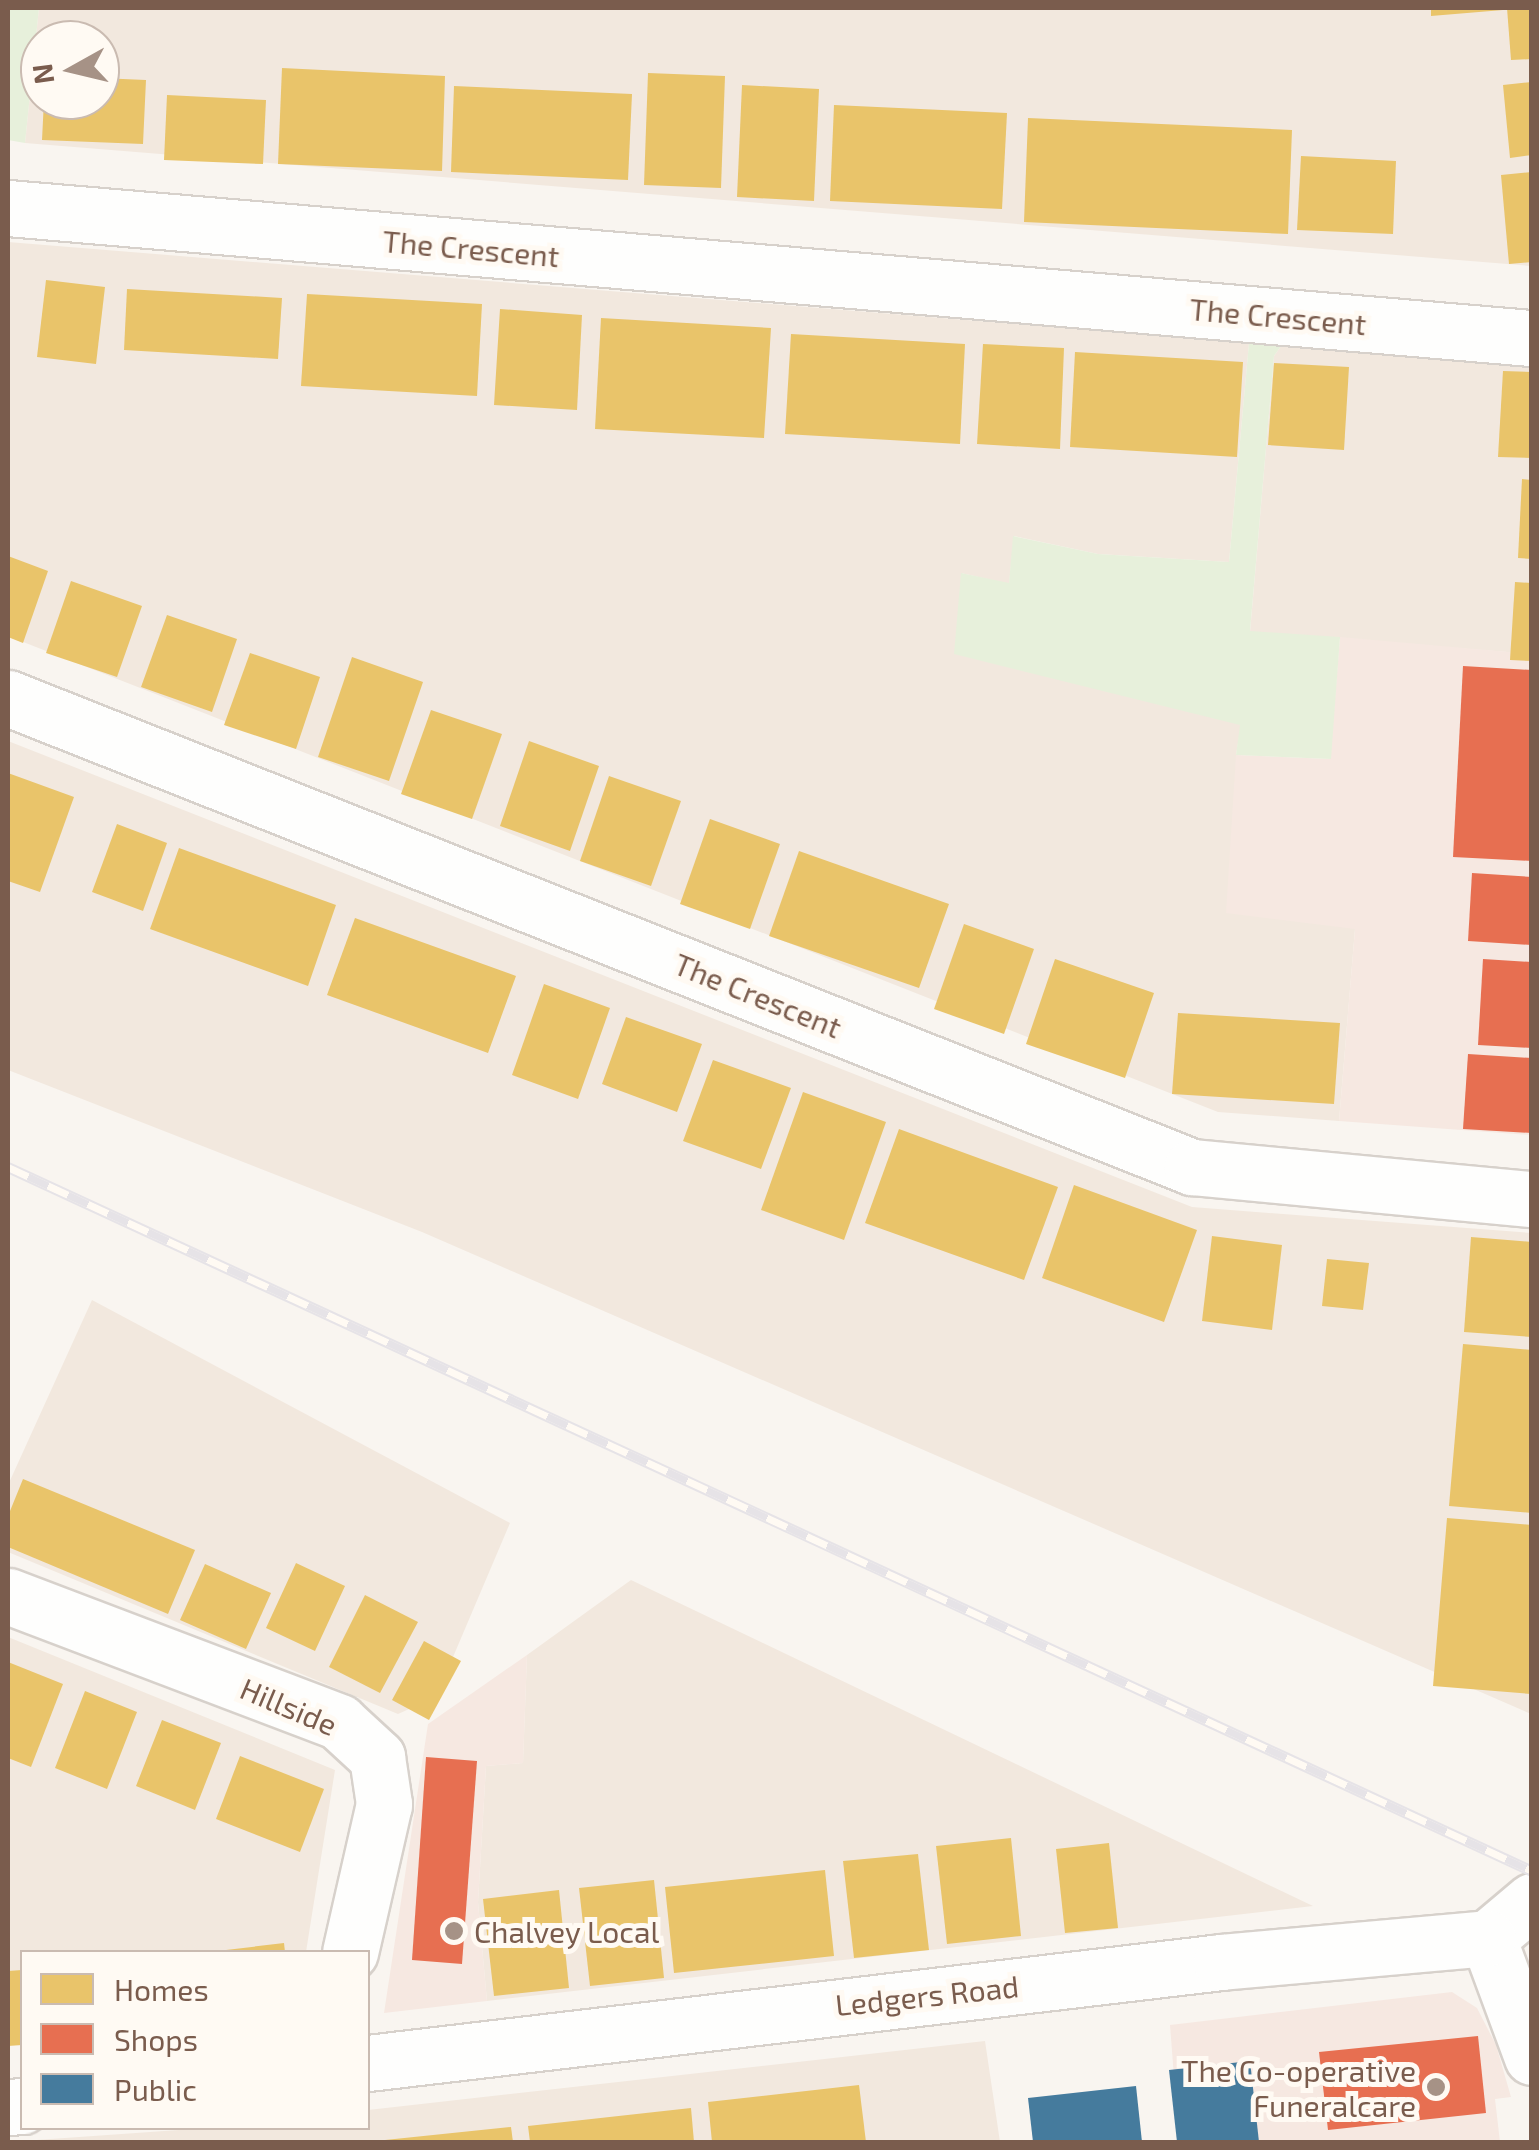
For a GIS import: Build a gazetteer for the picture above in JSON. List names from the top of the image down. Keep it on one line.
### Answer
{"streets":{"street":["The Crescent","Hillside","Ledgers Road"]},"places":["Chalvey Local","The Co-operative Funeralcare"],"legend":["Homes","Shops","Public"],"north":"left"}
